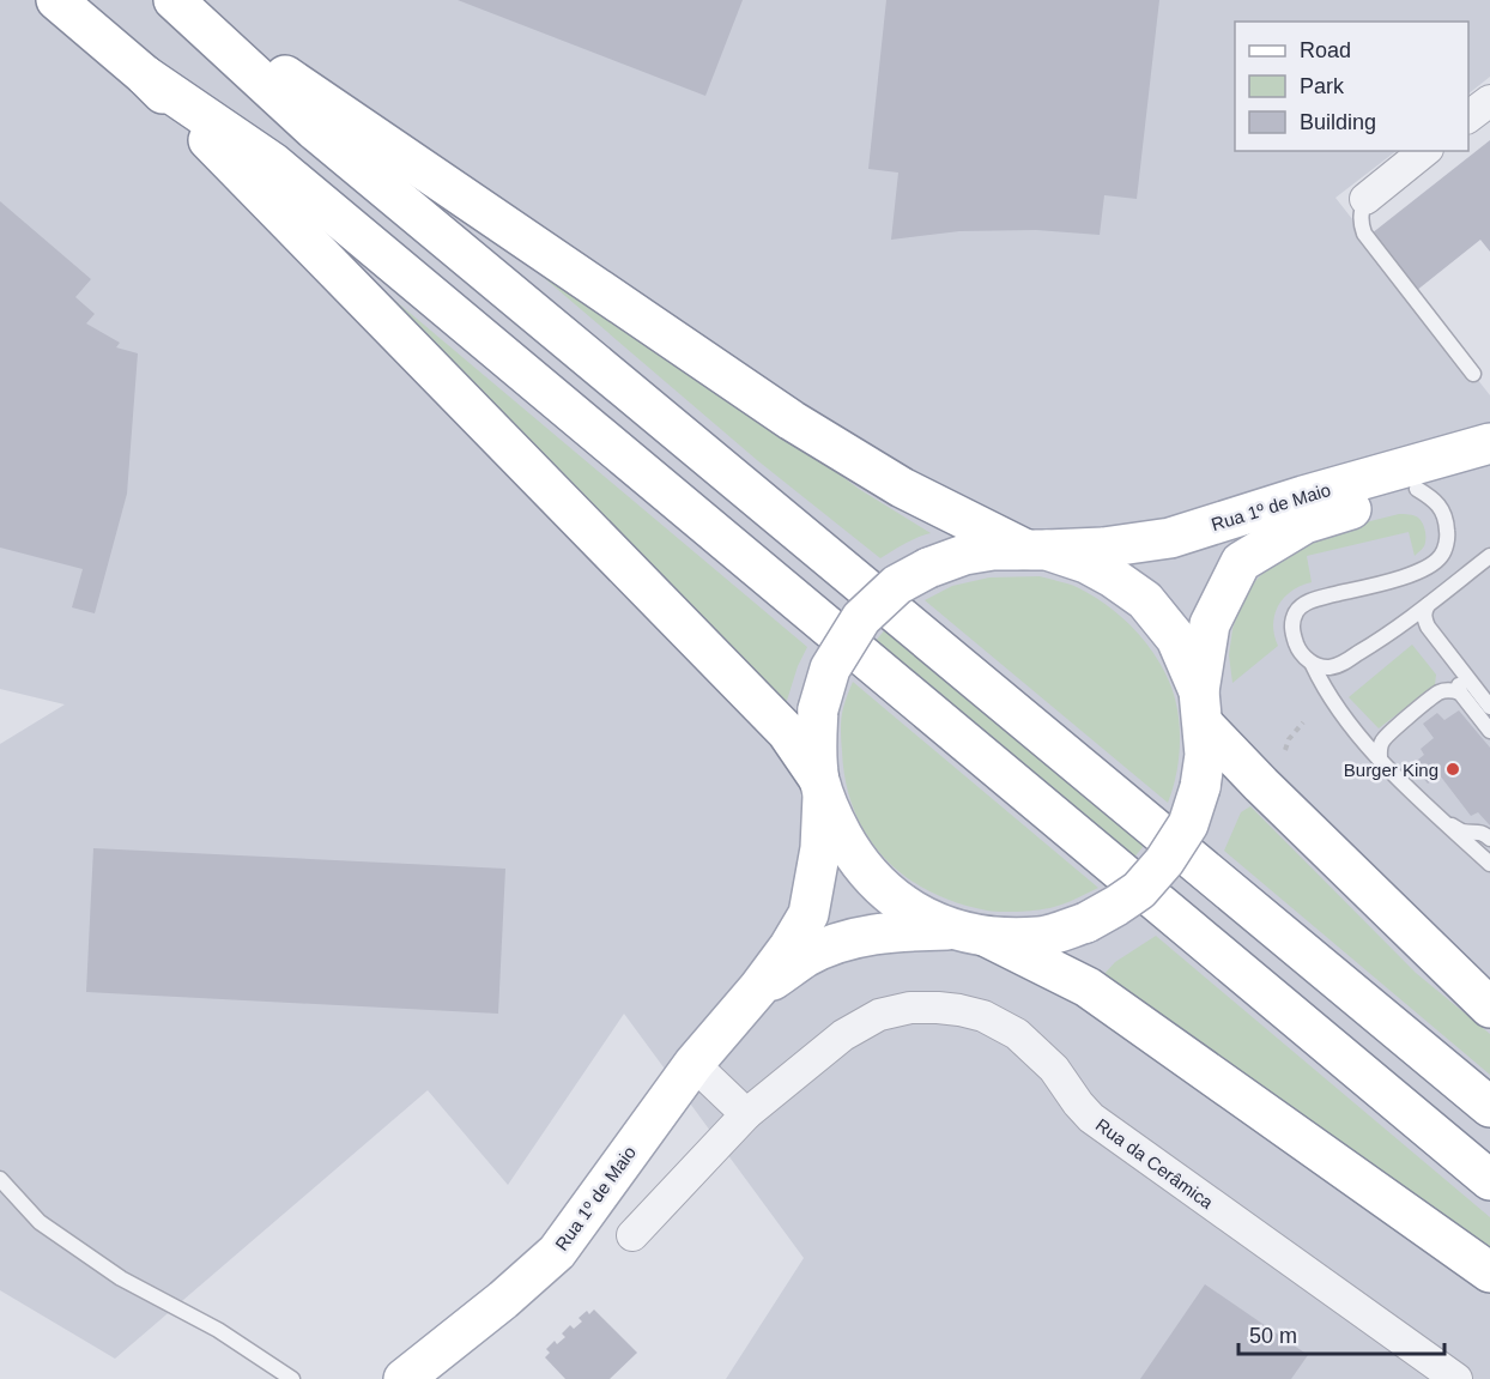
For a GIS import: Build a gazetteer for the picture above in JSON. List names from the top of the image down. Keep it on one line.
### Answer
{"streets":{"main road":["Rua 1º de Maio"],"street":["Rua da Cerâmica"]},"places":["Burger King"],"legend":["Road","Park","Building"],"scale_bar":"50 m"}
